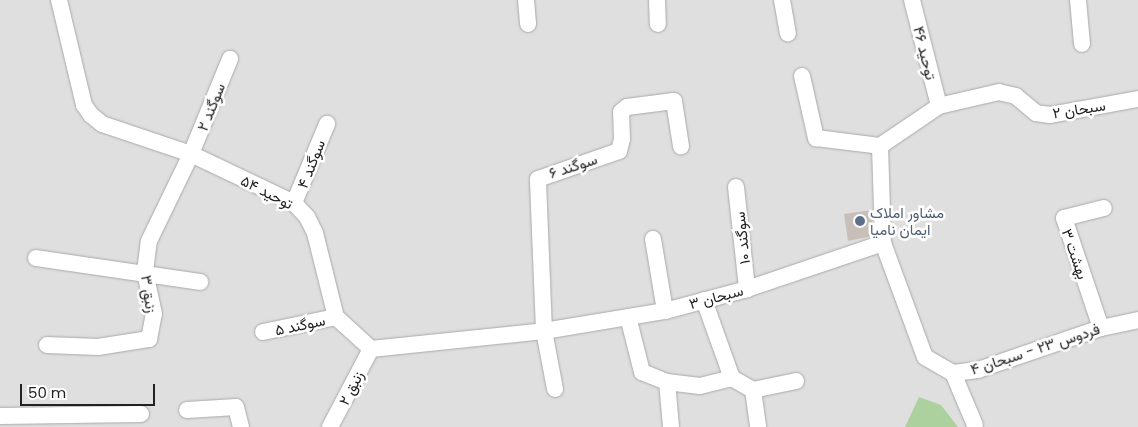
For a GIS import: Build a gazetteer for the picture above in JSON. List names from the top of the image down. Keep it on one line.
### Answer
{"streets":{"street":["توحید ۴۶","سوگند ۲","سبحان ۲","سوگند ۴","سوگند ۶","توحید ۵۴","سوگند ۱۰","بهشت ۳","زنبق ۳","سبحان ۳","سوگند ۵","فردوس ۲۳ - سبحان ۴","زنبق ۲"]},"crossings":[["توحید ۴۶","سبحان ۲"],["سوگند ۲","توحید ۵۴"],["سوگند ۲","زنبق ۳"],["سوگند ۴","توحید ۵۴"],["سوگند ۶","سبحان ۳"],["توحید ۵۴","زنبق ۳"],["توحید ۵۴","سوگند ۵"],["سوگند ۱۰","سبحان ۳"],["بهشت ۳","فردوس ۲۳ - سبحان ۴"],["سبحان ۳","فردوس ۲۳ - سبحان ۴"]],"places":["مشاور املاک ایمان نامیا"],"scale_bar":"50 m"}
